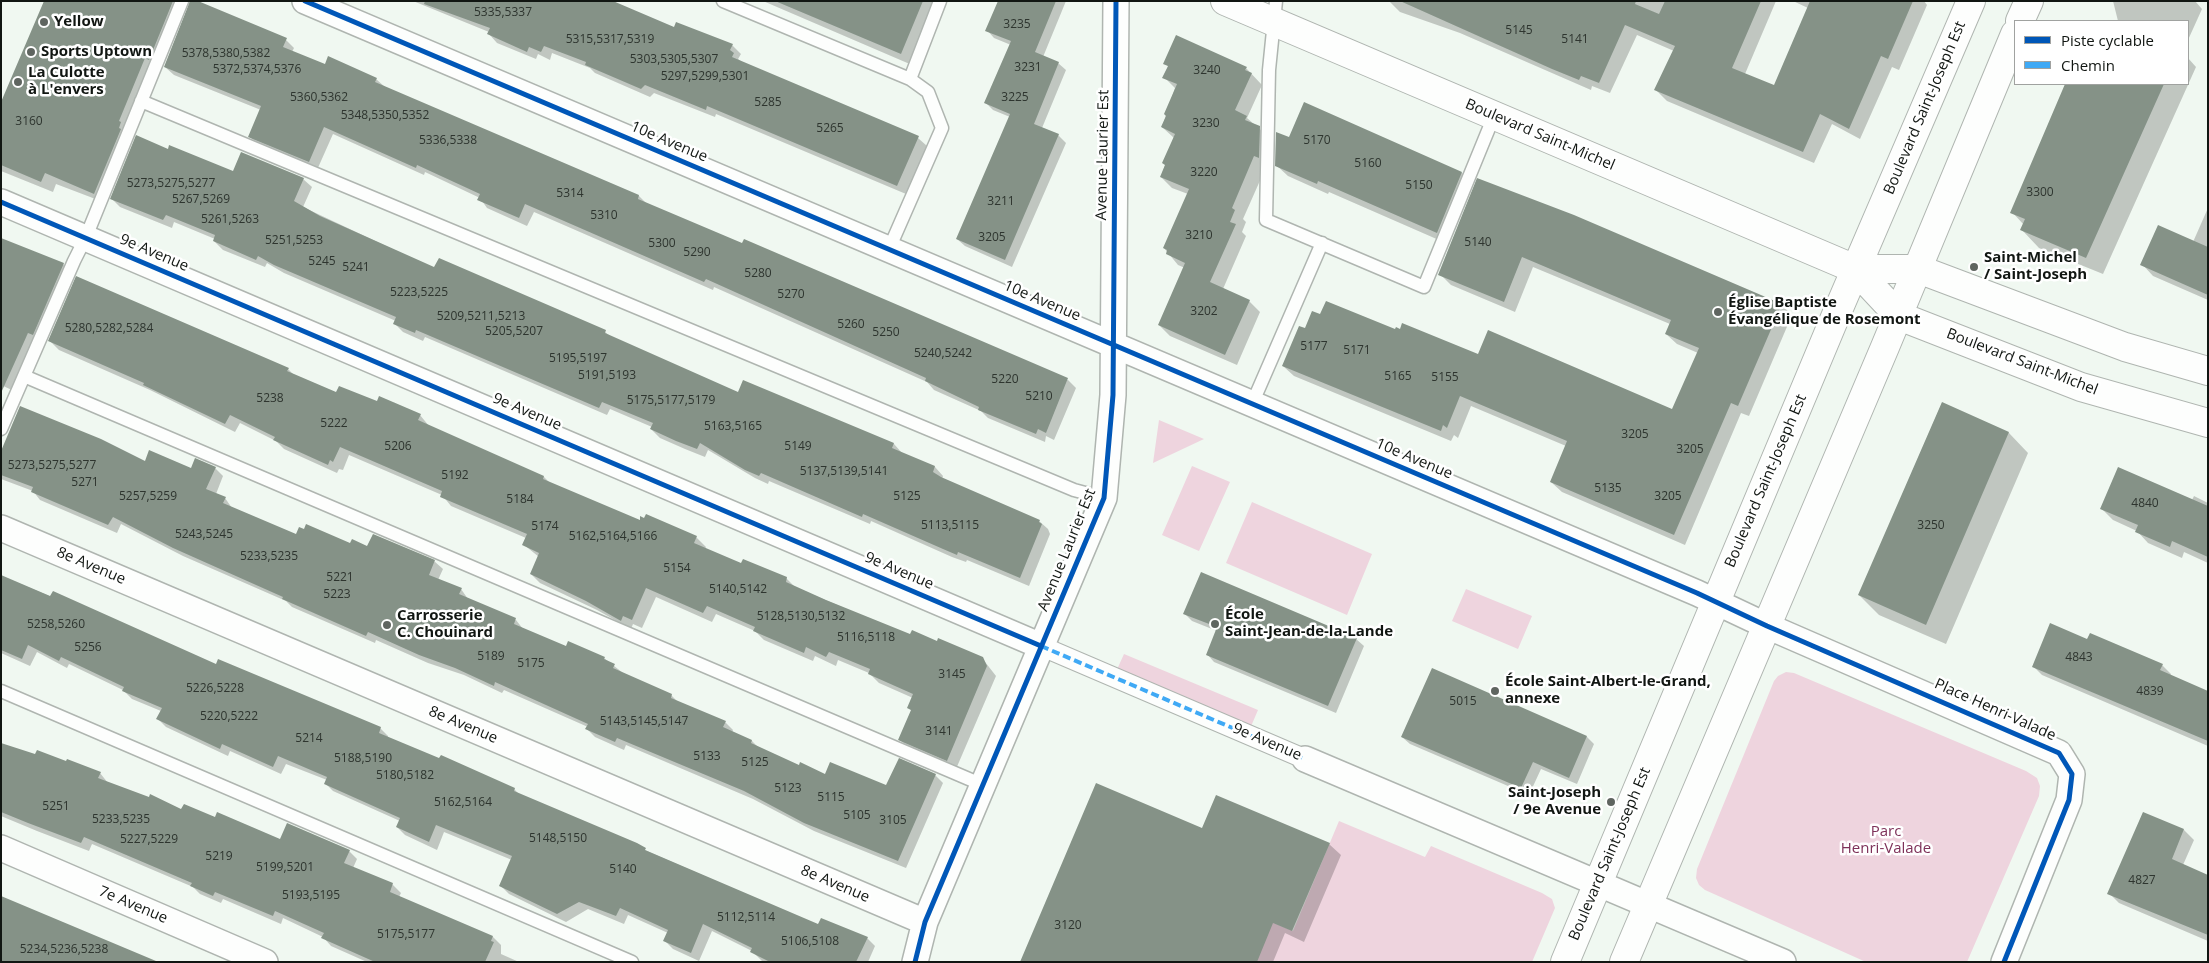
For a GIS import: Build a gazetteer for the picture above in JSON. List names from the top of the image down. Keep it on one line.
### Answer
{"streets":{"main road":["Boulevard Saint-Joseph Est","Boulevard Saint-Michel"],"street":["10e Avenue","Avenue Laurier Est","9e Avenue","8e Avenue","Place Henri-Valade","7e Avenue"]},"crossings":[["Boulevard Saint-Joseph Est","Boulevard Saint-Michel"],["Boulevard Saint-Joseph Est","10e Avenue"],["Boulevard Saint-Joseph Est","9e Avenue"],["10e Avenue","Avenue Laurier Est"],["10e Avenue","Place Henri-Valade"],["Avenue Laurier Est","9e Avenue"],["Avenue Laurier Est","8e Avenue"]],"parks":["Parc Henri-Valade"],"places":["Yellow","Sports Uptown","La Culotte à L'envers","Saint-Michel / Saint-Joseph","Église Baptiste Évangélique de Rosemont","École Saint-Jean-de-la-Lande","Carrosserie C. Chouinard","École Saint-Albert-le-Grand, annexe","Saint-Joseph / 9e Avenue"],"house_numbers":["5335,5337","3235","5145","5315,5317,5319","5141","5378,5380,5382","5303,5305,5307","3231","5372,5374,5376","3240","5297,5299,5301","5360,5362","3225","5285","5348,5350,5352","3160","3230","5265","5336,5338","5170","5160","3220","5273,5275,5277","5150","3300","5314","5267,5269","3211","5310","5261,5263","3210","3205","5251,5253","5140","5300","5290","5245","5241","5280","5223,5225","5270","3202","5209,5211,5213","5260","5280,5282,5284","5205,5207","5250","5177","5171","5240,5242","5195,5197","5191,5193","5165","5155","5220","5210","5238","5175,5177,5179","5222","5163,5165","3205","5206","5149","3205","5273,5275,5277","5137,5139,5141","5192","5271","5135","5257,5259","5125","3205","5184","4840","5113,5115","3250","5174","5243,5245","5162,5164,5166","5233,5235","5154","5221","5140,5142","5223","5128,5130,5132","5258,5260","5116,5118","5256","5189","4843","5175","3145","5226,5228","4839","5015","5220,5222","5143,5145,5147","3141","5214","5133","5188,5190","5125","5180,5182","5123","5115","5162,5164","5251","5105","5233,5235","3105","5148,5150","5227,5229","5219","5199,5201","5140","4827","5193,5195","5112,5114","3120","5175,5177","5106,5108","5234,5236,5238"],"legend":["Piste cyclable","Chemin"]}
